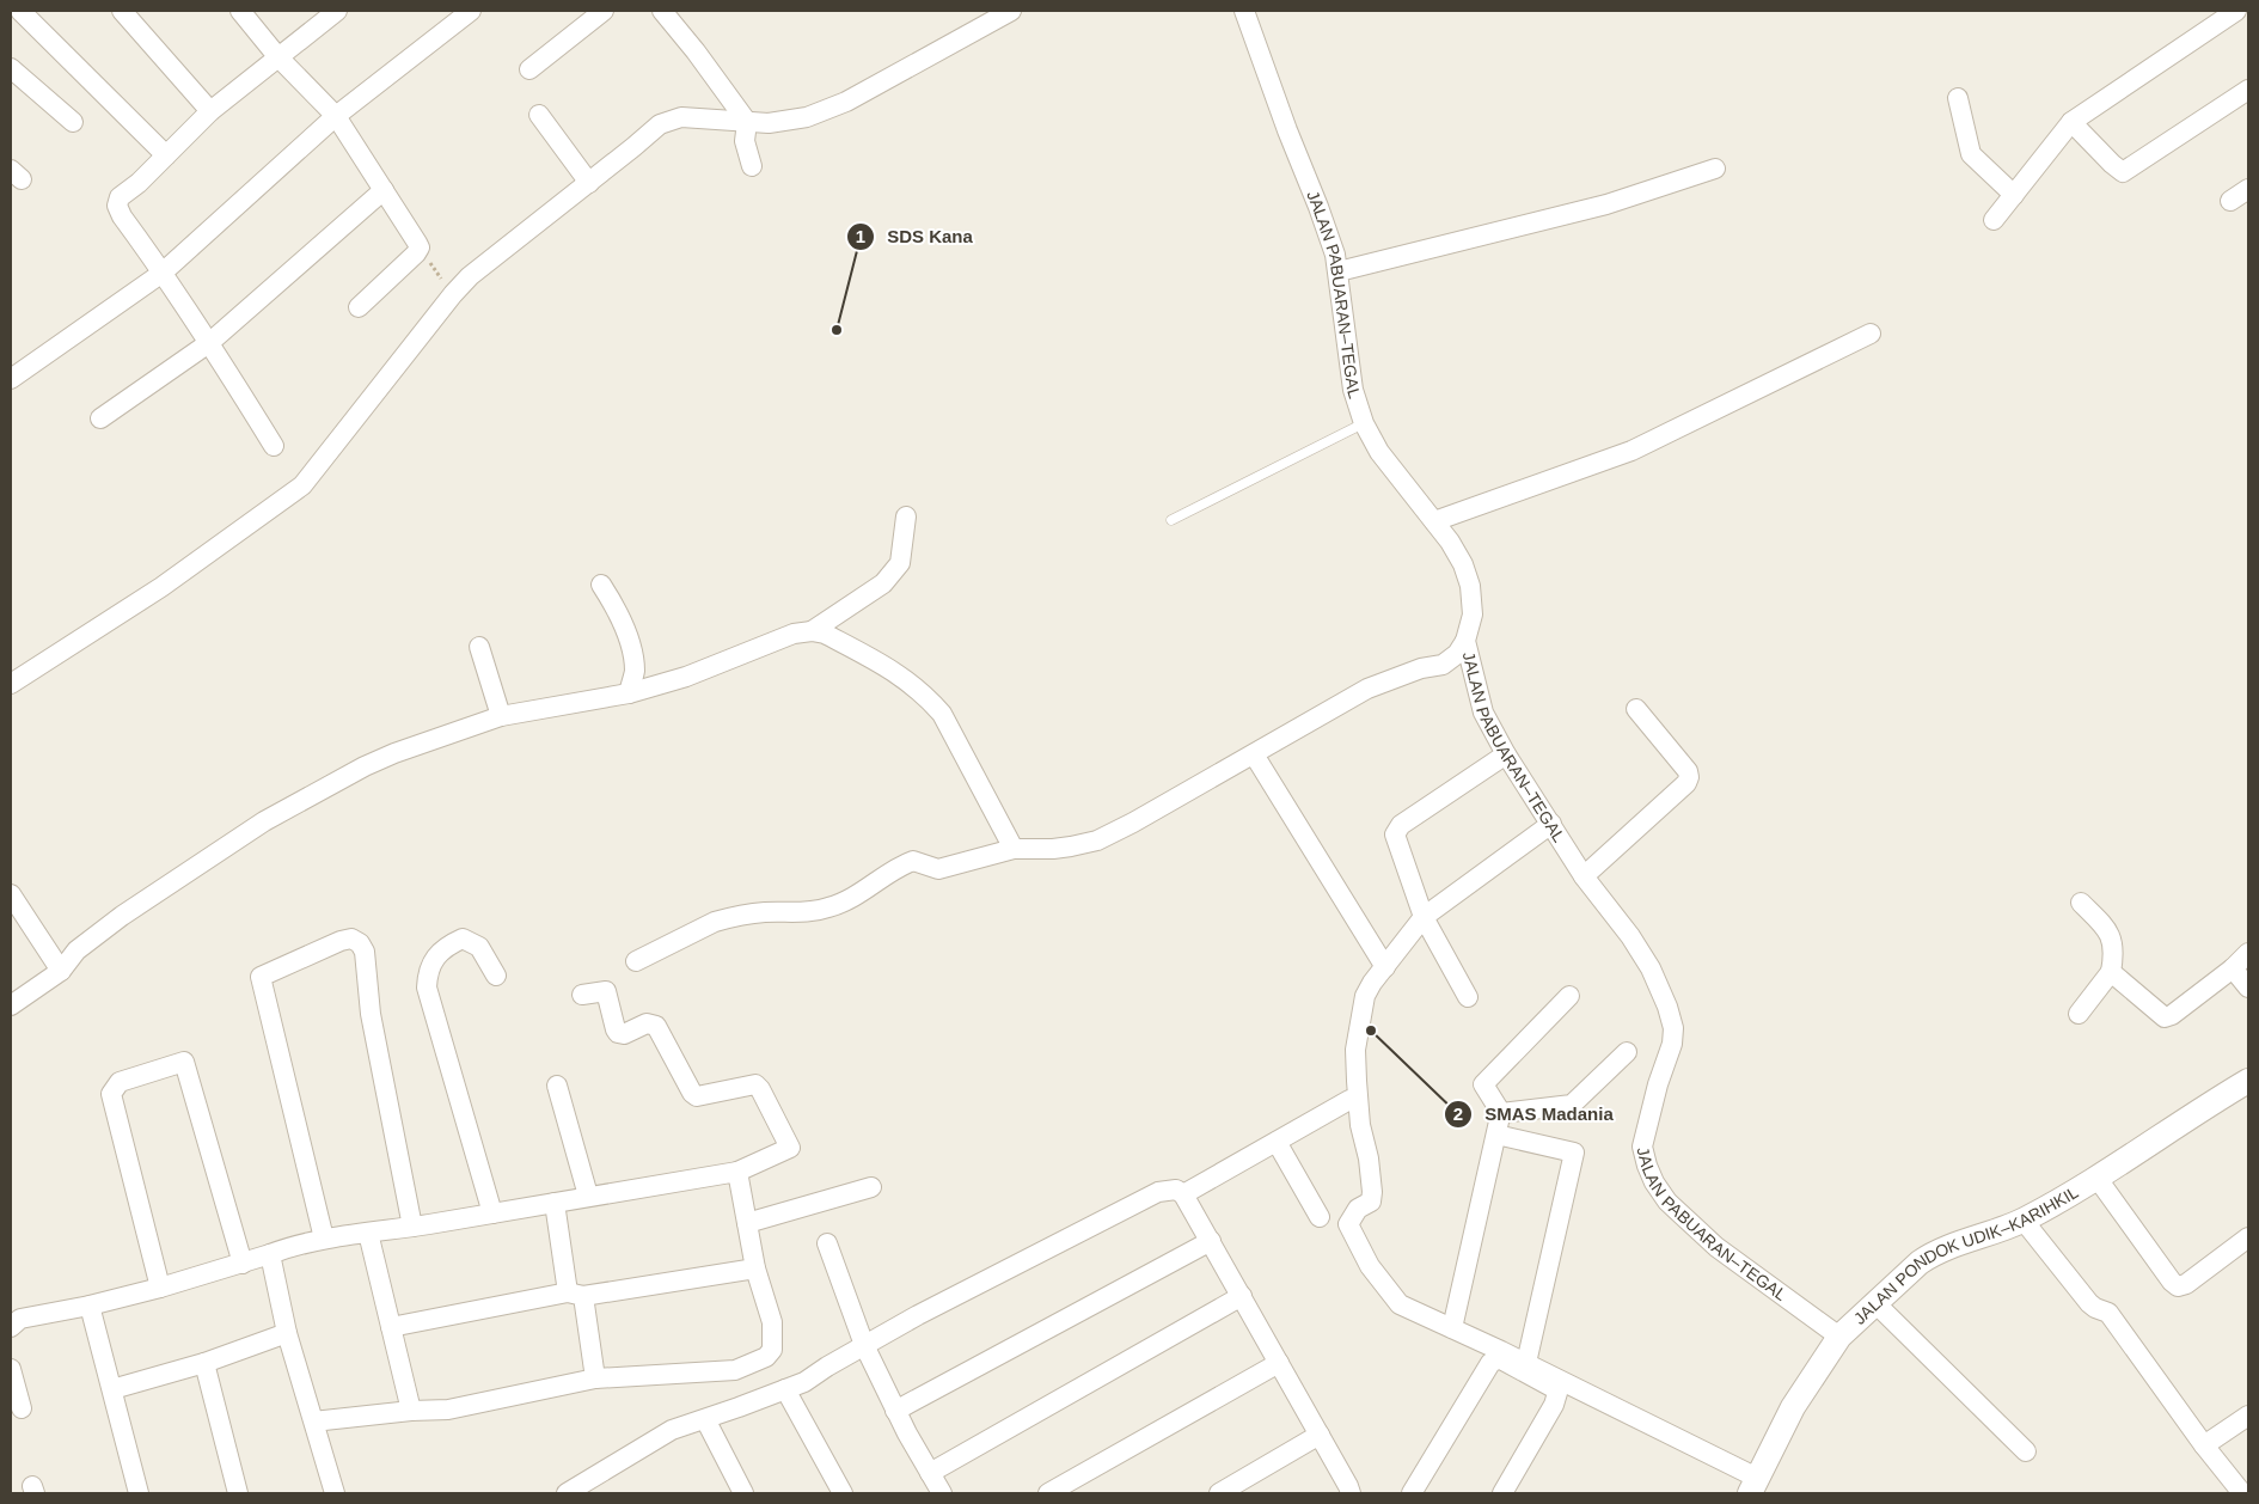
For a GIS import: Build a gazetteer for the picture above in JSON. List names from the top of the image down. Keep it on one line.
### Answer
{"streets":{"street":["JALAN PABUARAN–TEGAL","JALAN PONDOK UDIK–KARIHKIL"]},"crossings":[["JALAN PABUARAN–TEGAL","JALAN PONDOK UDIK–KARIHKIL"]],"places":["SDS Kana","SMAS Madania"]}
